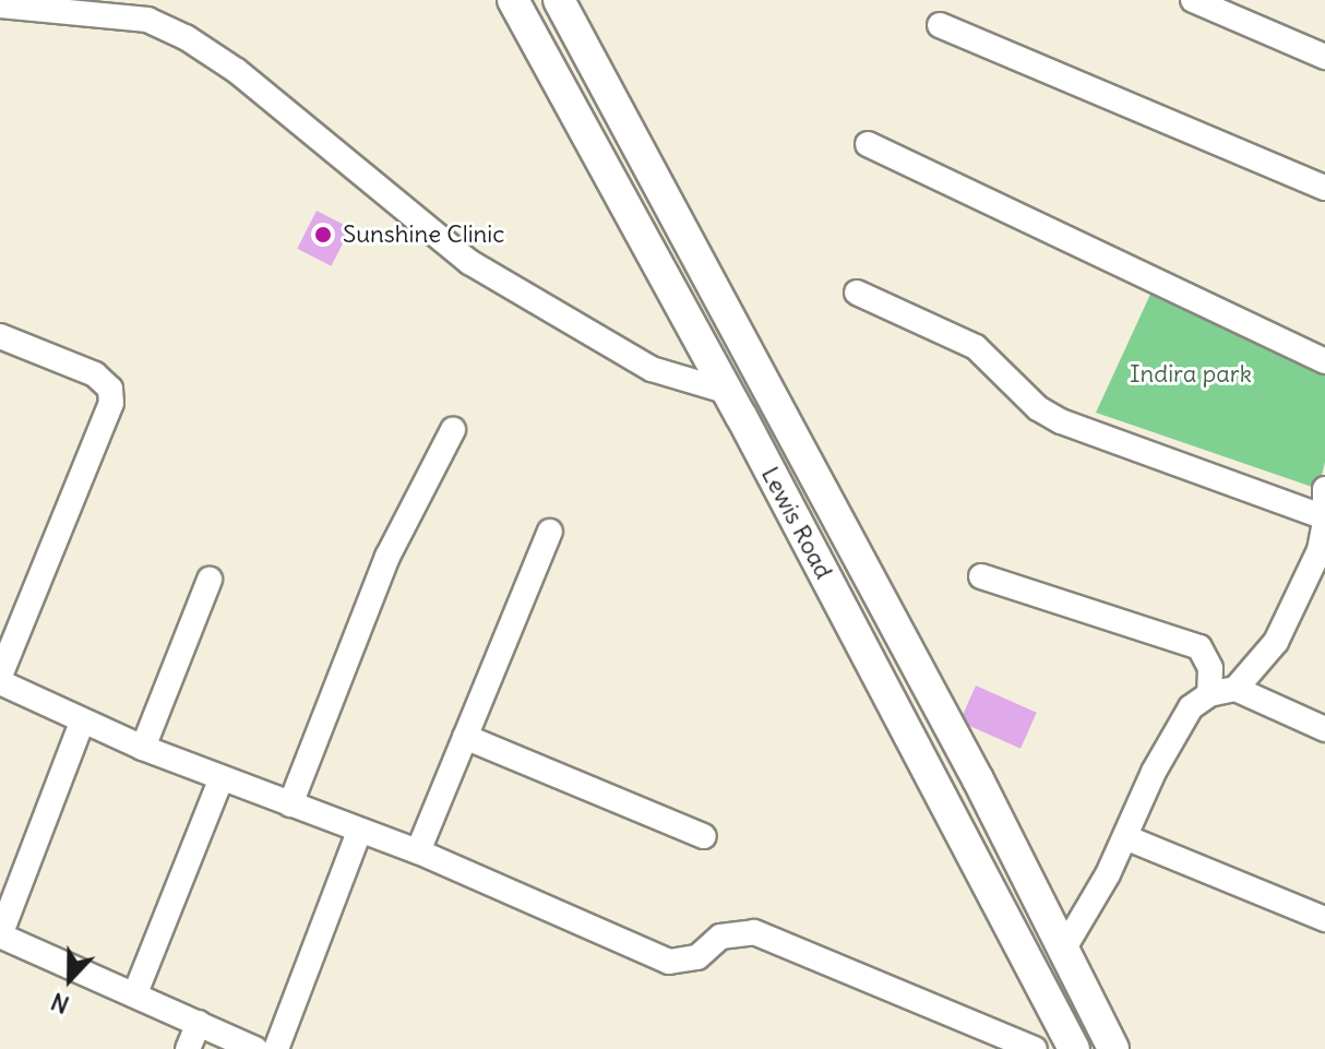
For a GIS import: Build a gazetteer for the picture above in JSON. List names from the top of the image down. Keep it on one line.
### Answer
{"streets":{"main road":["Lewis Road"]},"parks":["Indira park"],"places":["Sunshine Clinic"],"north":"bottom"}
